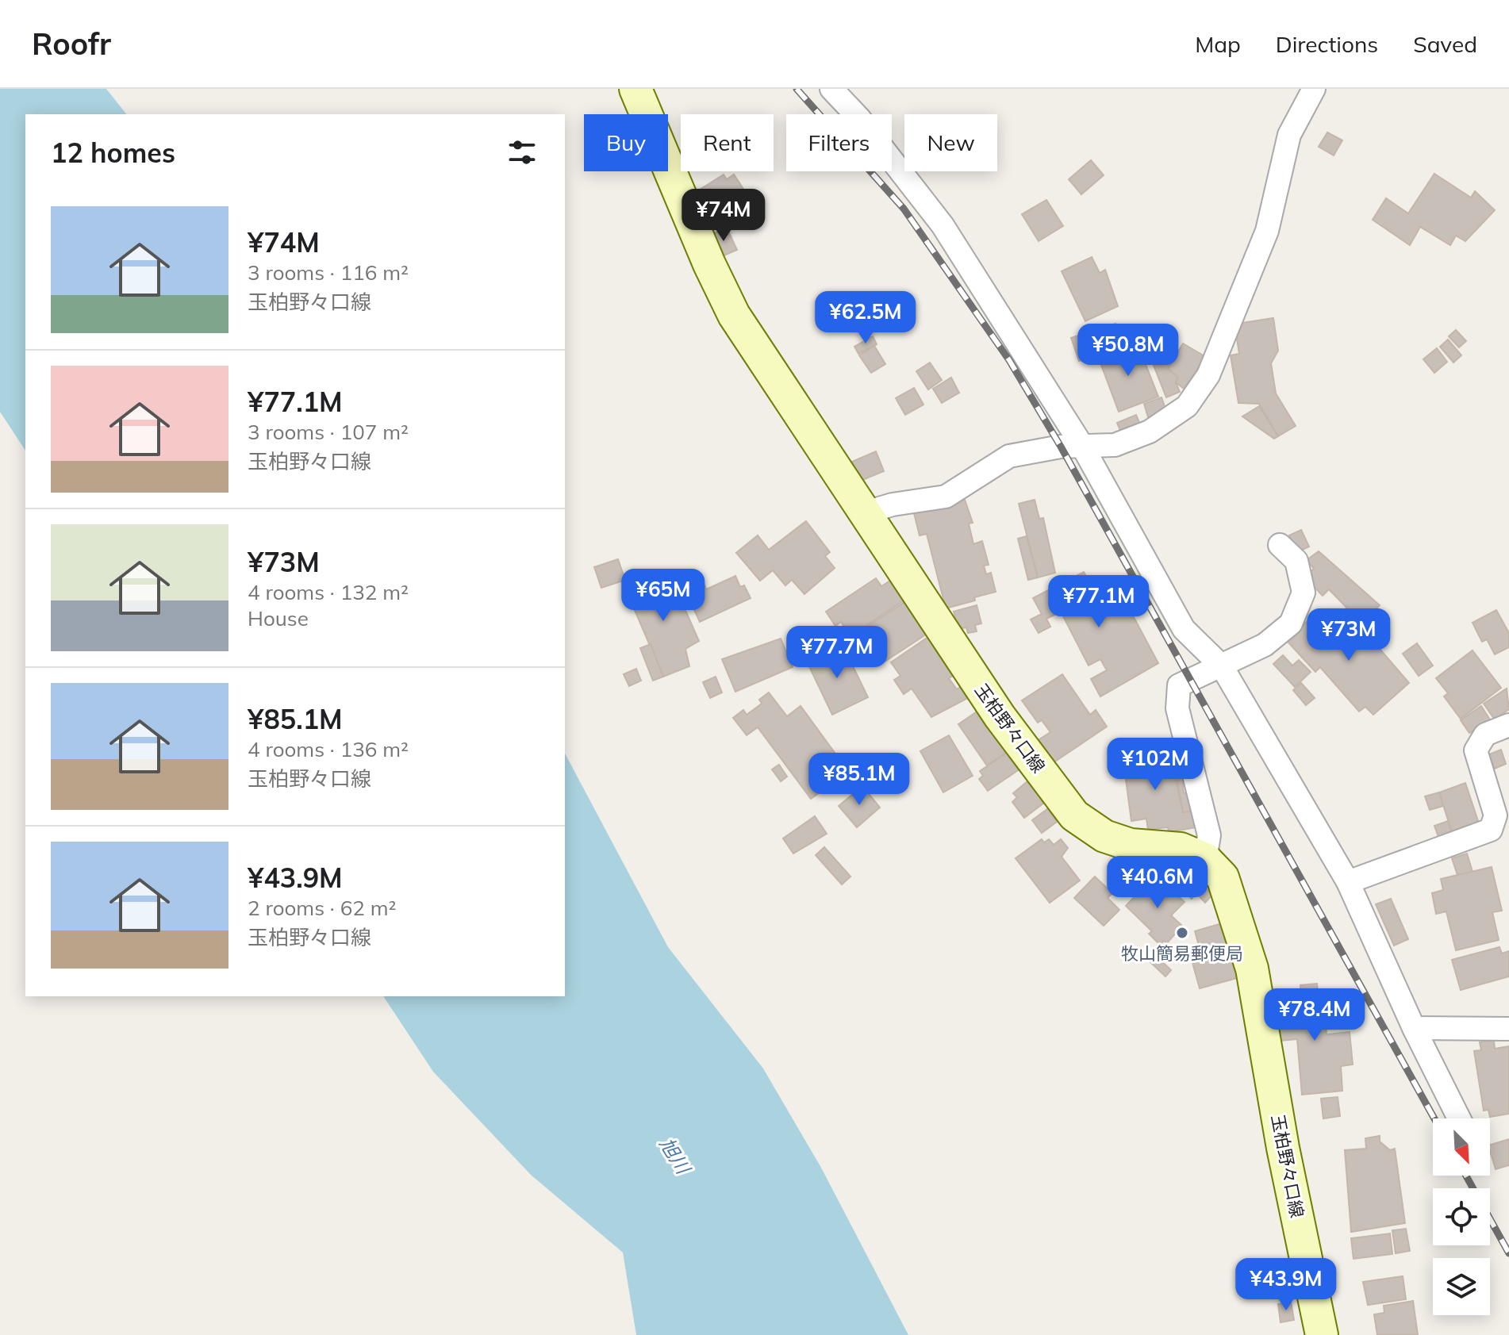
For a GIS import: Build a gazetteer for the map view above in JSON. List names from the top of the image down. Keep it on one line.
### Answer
{"streets":{"main road":["玉柏野々口線"]},"water":["旭川"],"places":["牧山簡易郵便局"],"north":"bottom right","page":{"header":"Roofr","nav":["Map","Directions","Saved"],"chip":["Buy","Rent","Filters","New"],"heading":"12 homes","price":["¥74M","¥62.5M","¥50.8M","¥65M","¥77.1M","¥73M","¥77.7M","¥102M","¥85.1M","¥40.6M","¥78.4M","¥43.9M"],"list":[{"name":"¥74M","note":"3 rooms · 116 m² · 玉柏野々口線"},{"name":"¥77.1M","note":"3 rooms · 107 m² · 玉柏野々口線"},{"name":"¥73M","note":"4 rooms · 132 m² · House"},{"name":"¥85.1M","note":"4 rooms · 136 m² · 玉柏野々口線"},{"name":"¥43.9M","note":"2 rooms · 62 m² · 玉柏野々口線"}]}}
